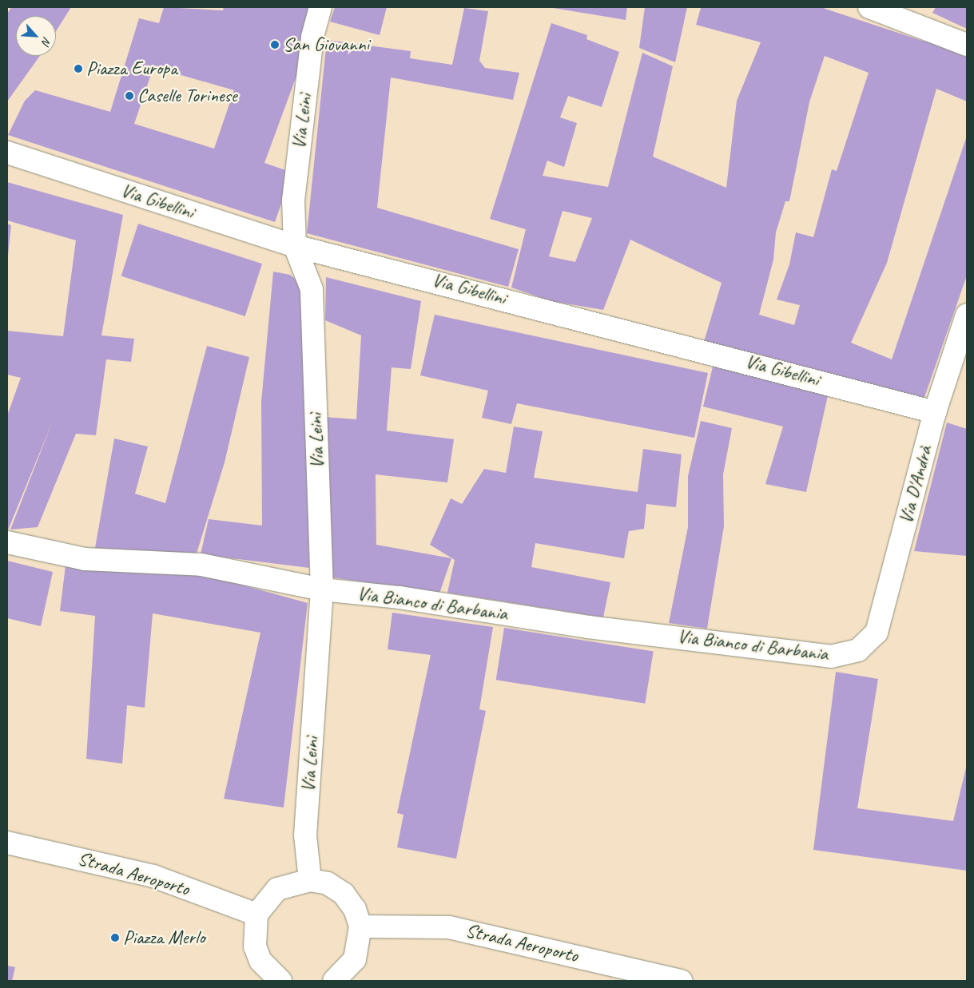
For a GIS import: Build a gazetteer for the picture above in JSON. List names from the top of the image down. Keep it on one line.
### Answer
{"streets":{"street":["Via Leinì","Via Gibellini","Via D'Andrà","Via Bianco di Barbania","Strada Aeroporto"]},"crossings":[["Via Leinì","Via Gibellini"],["Via Leinì","Via Bianco di Barbania"],["Via Gibellini","Via D'Andrà"],["Via D'Andrà","Via Bianco di Barbania"]],"places":["San Giovanni","Piazza Europa","Caselle Torinese","Piazza Merlo"],"north":"bottom right"}
